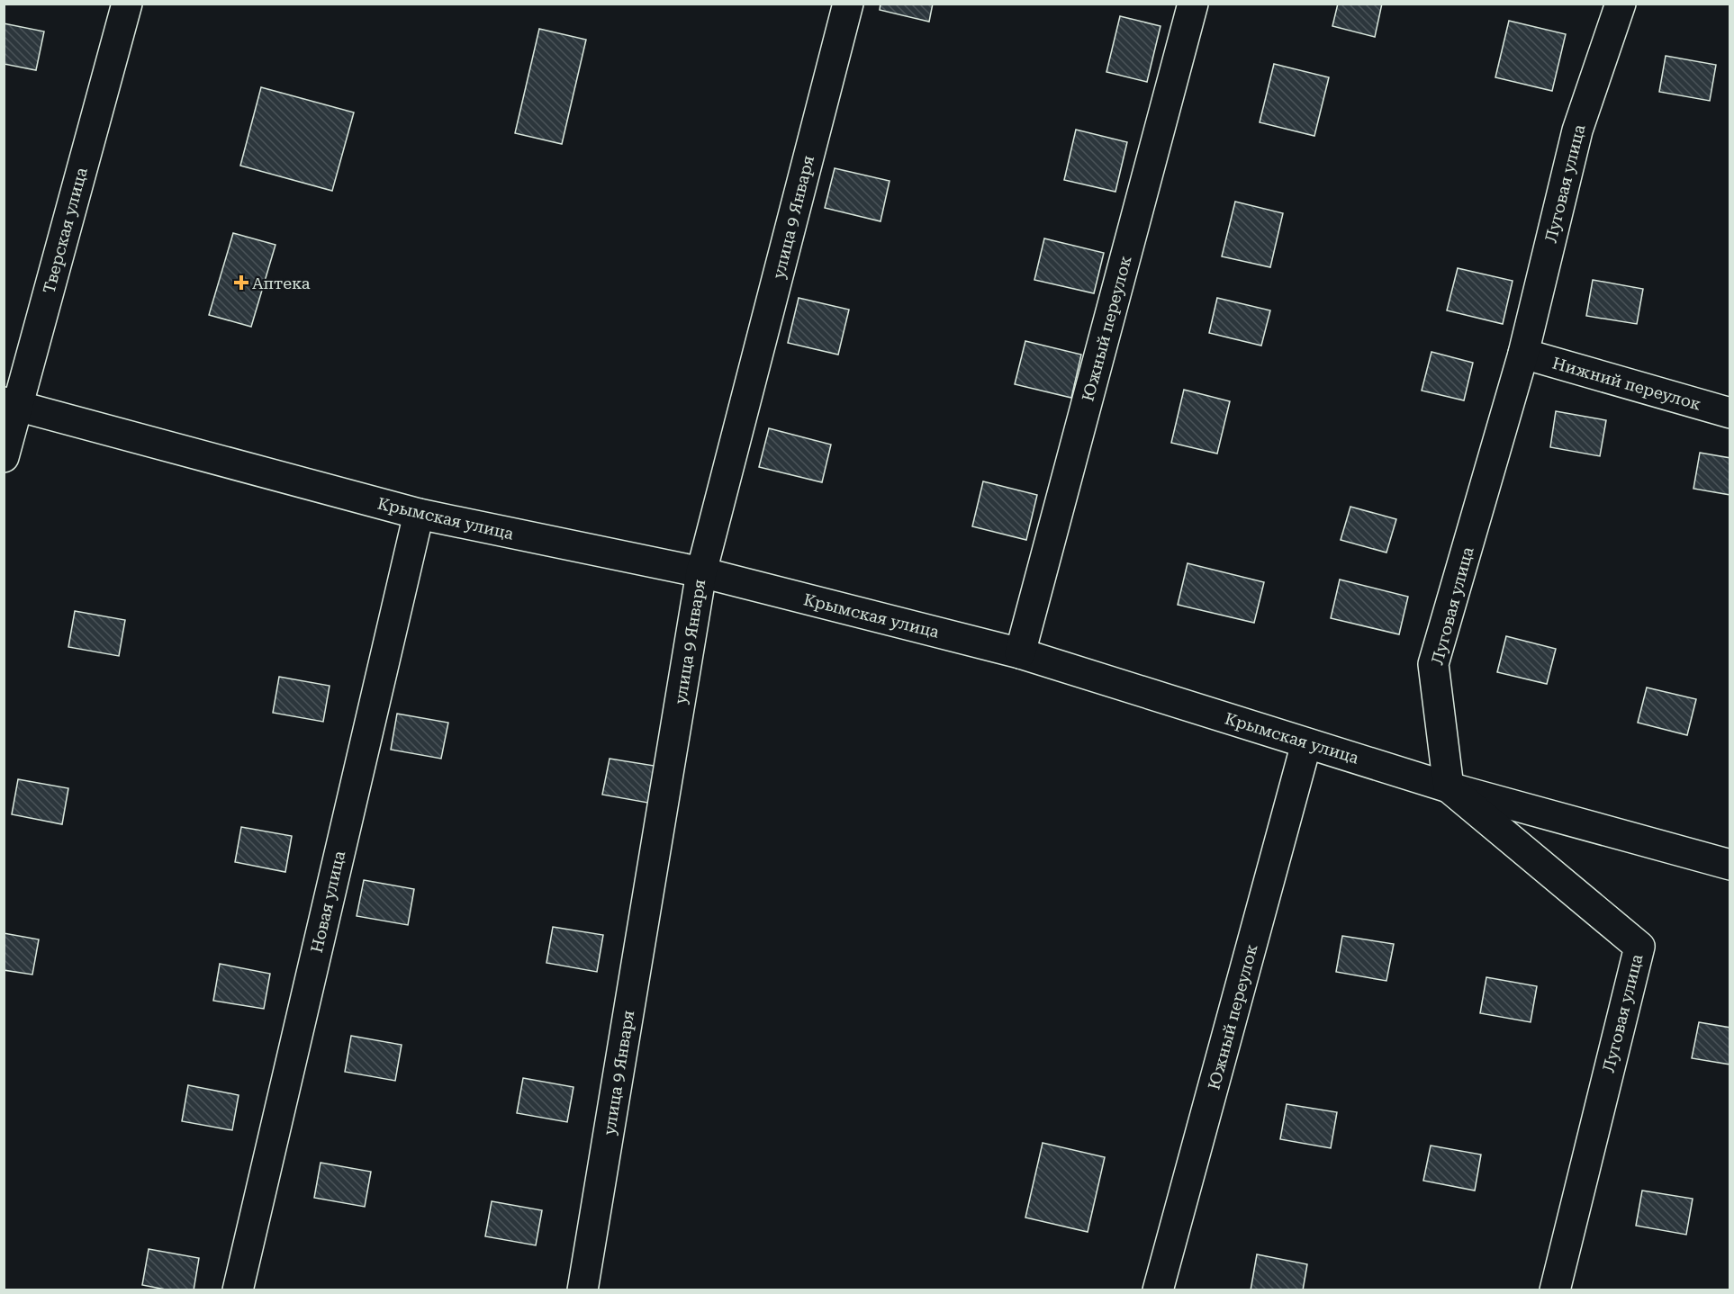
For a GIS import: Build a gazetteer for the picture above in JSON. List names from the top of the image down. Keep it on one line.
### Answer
{"streets":{"street":["Луговая улица","улица 9 Января","Тверская улица","Южный переулок","Нижний переулок","Крымская улица","Новая улица"]},"crossings":[["Луговая улица","Нижний переулок"],["Луговая улица","Крымская улица"],["улица 9 Января","Крымская улица"],["Тверская улица","Крымская улица"],["Южный переулок","Крымская улица"],["Крымская улица","Новая улица"]],"places":{"health":["Аптека"]}}
